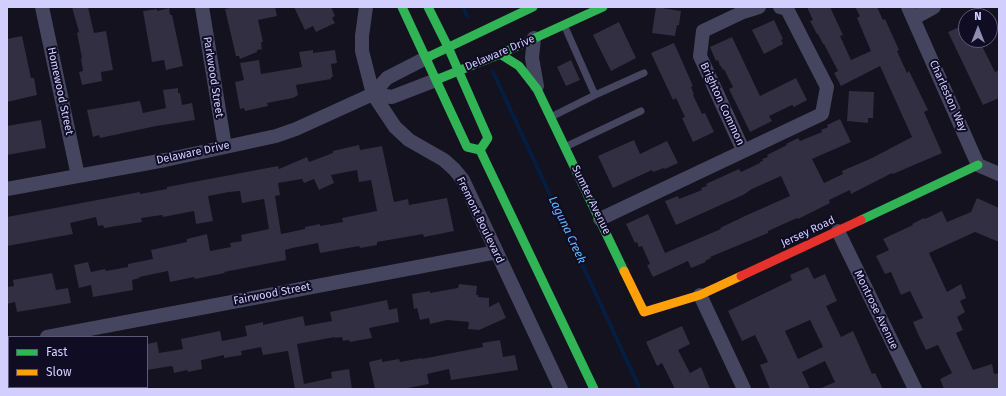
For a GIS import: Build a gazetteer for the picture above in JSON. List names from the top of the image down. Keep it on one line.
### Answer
{"streets":{"street":["Delaware Drive","Parkwood Street","Homewood Street","Charleston Way","Brighton Common","Sumter Avenue","Fremont Boulevard","Jersey Road","Fairwood Street","Montrose Avenue"]},"crossings":[["Delaware Drive","Parkwood Street"],["Delaware Drive","Homewood Street"],["Delaware Drive","Sumter Avenue"],["Delaware Drive","Fremont Boulevard"],["Charleston Way","Jersey Road"],["Brighton Common","Sumter Avenue"],["Sumter Avenue","Jersey Road"],["Fremont Boulevard","Fairwood Street"],["Jersey Road","Montrose Avenue"]],"water":["Laguna Creek"],"legend":["Fast","Slow"],"north":"top"}
